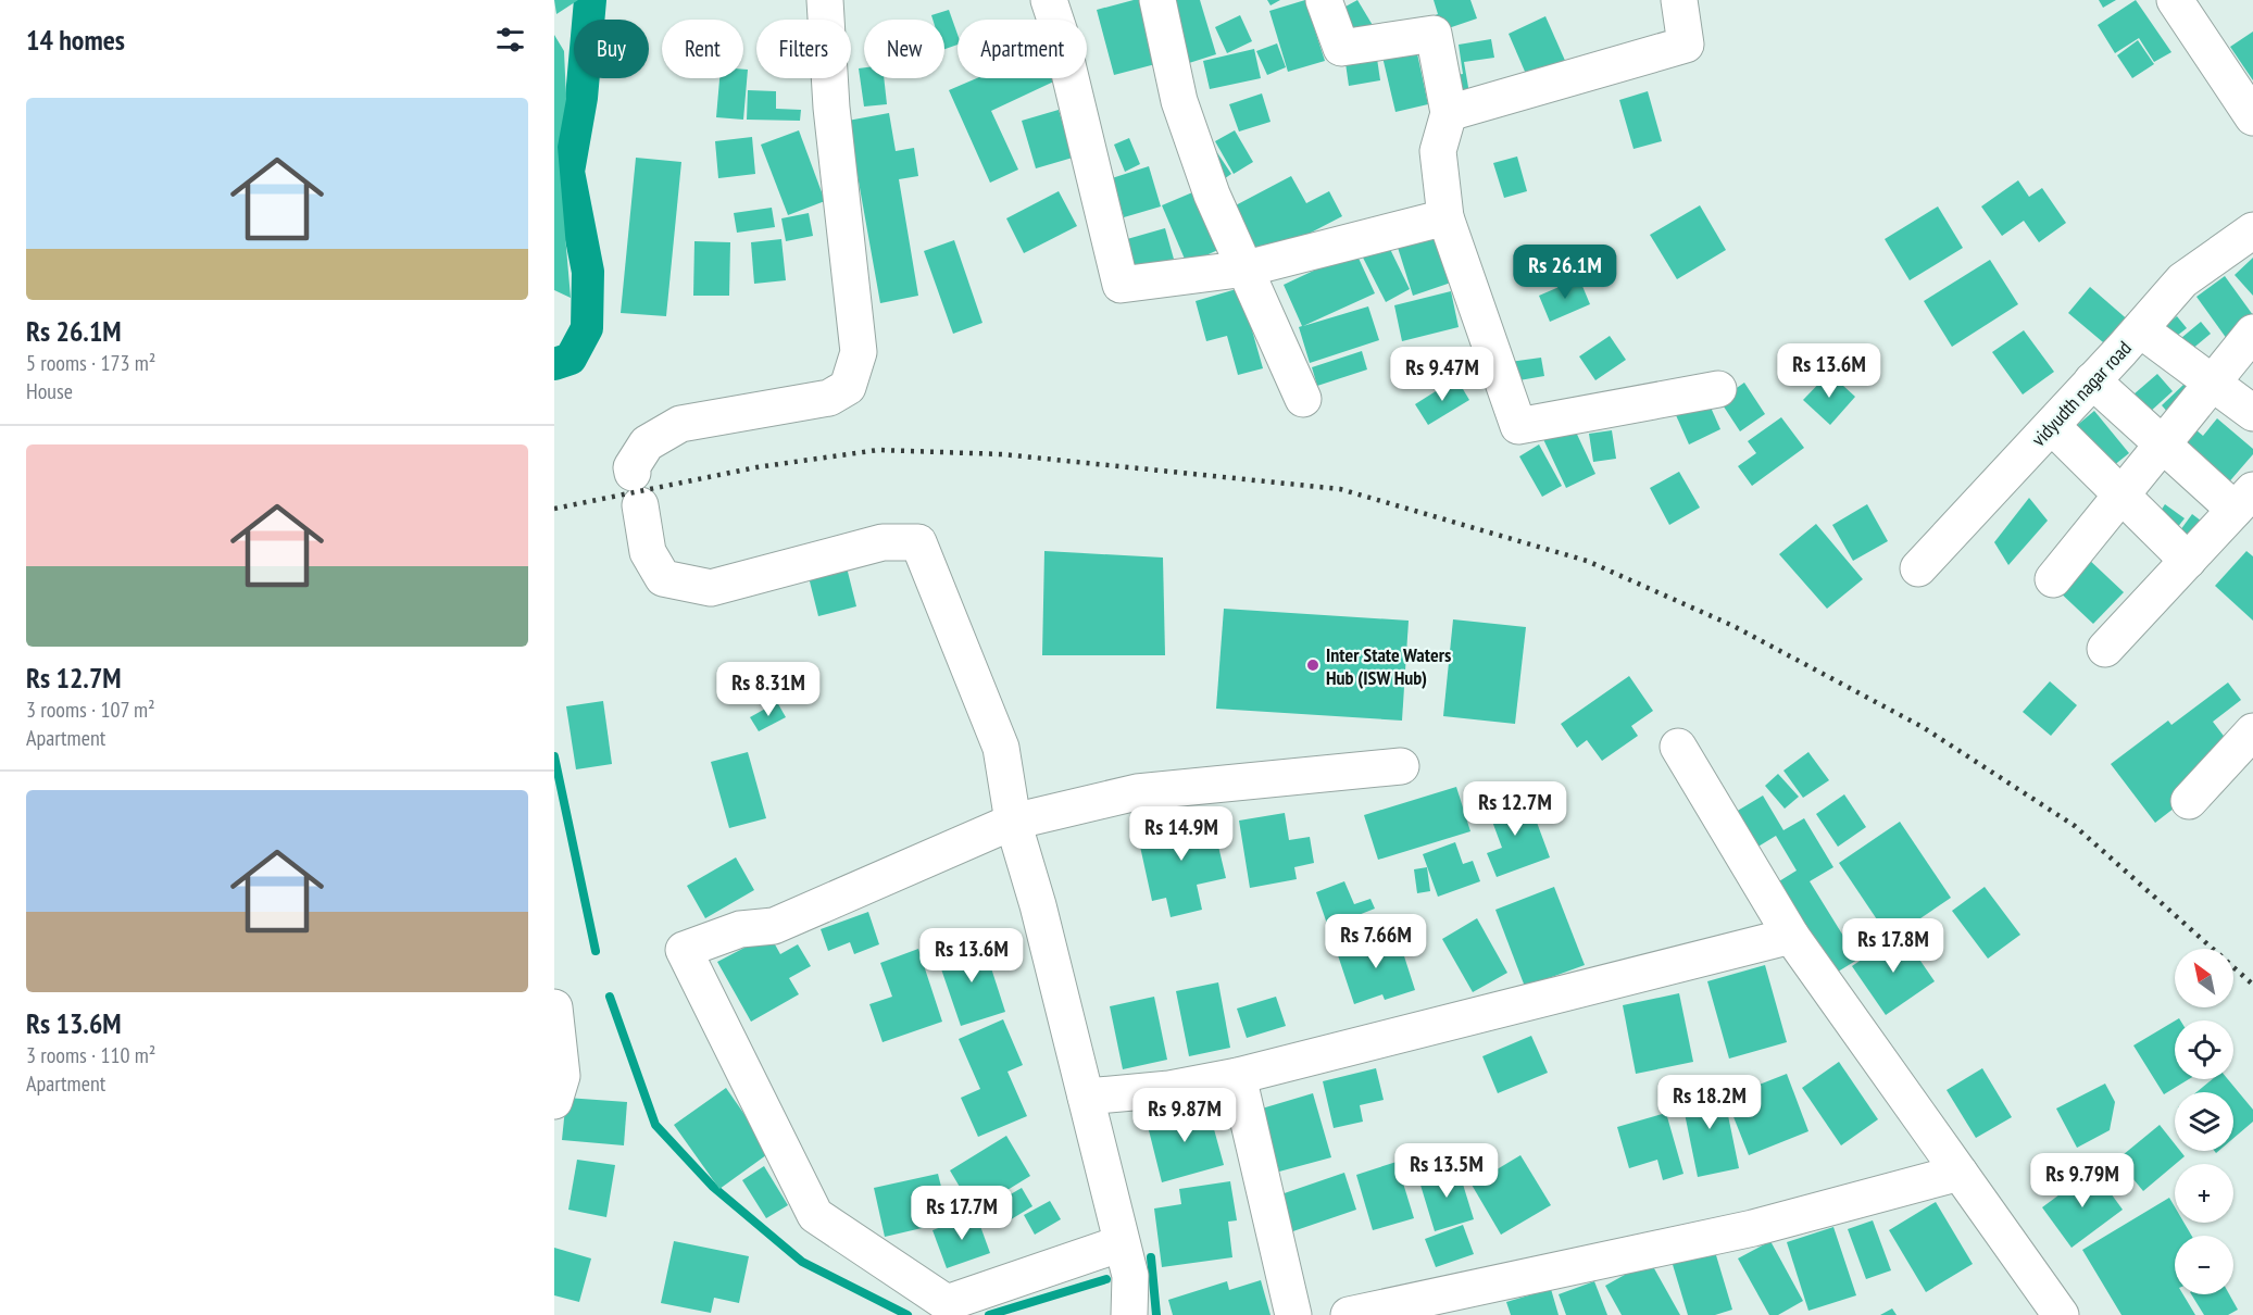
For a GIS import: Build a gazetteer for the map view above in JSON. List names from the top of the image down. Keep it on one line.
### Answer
{"streets":{"street":["vidyudth nagar road"]},"places":["Inter State Waters Hub (ISW Hub)"],"north":"top left","page":{"heading":"14 homes","chip":["Buy","Rent","Filters","New","Apartment"],"list":[{"name":"Rs 26.1M","note":"5 rooms · 173 m² · House"},{"name":"Rs 12.7M","note":"3 rooms · 107 m² · Apartment"},{"name":"Rs 13.6M","note":"3 rooms · 110 m² · Apartment"}],"price":["Rs 26.1M","Rs 13.6M","Rs 9.47M","Rs 8.31M","Rs 12.7M","Rs 14.9M","Rs 7.66M","Rs 17.8M","Rs 13.6M","Rs 18.2M","Rs 9.87M","Rs 13.5M","Rs 9.79M","Rs 17.7M"],"map_buttons":["+","−"]}}
